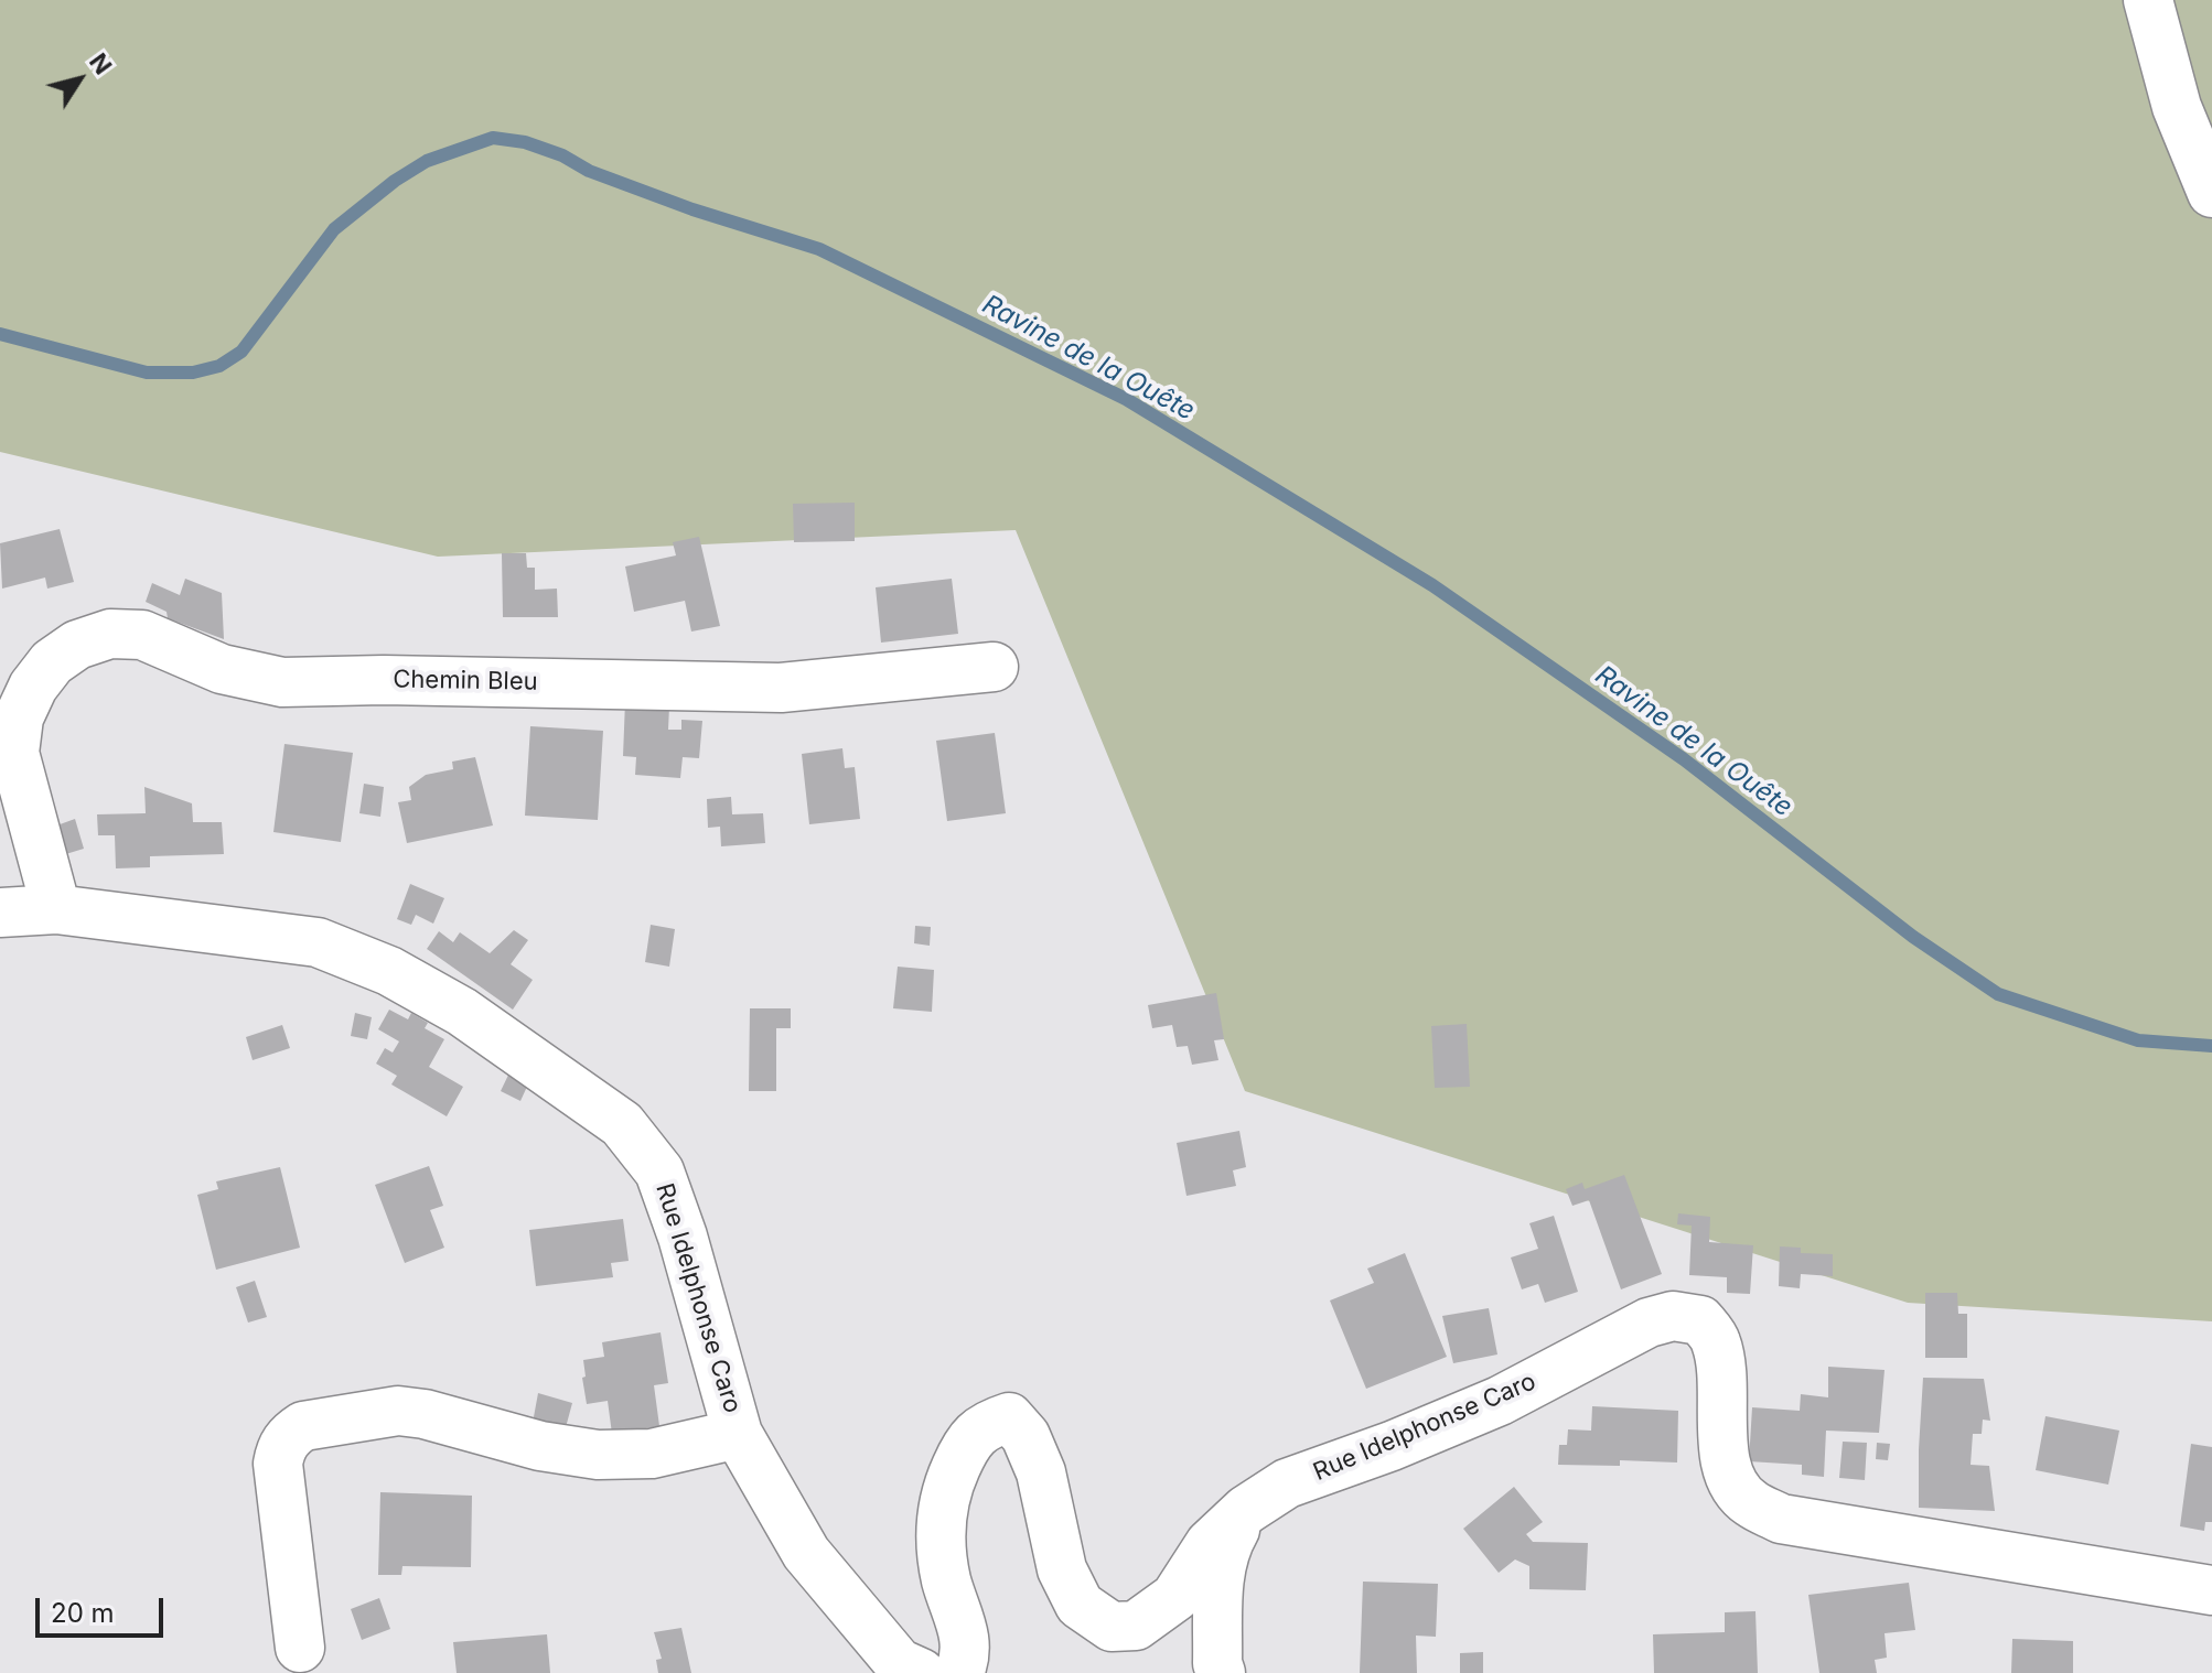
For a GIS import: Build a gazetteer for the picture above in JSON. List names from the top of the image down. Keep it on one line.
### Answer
{"streets":{"street":["Chemin Bleu","Rue Idelphonse Caro"]},"crossings":[["Chemin Bleu","Rue Idelphonse Caro"]],"water":["Ravine de la Ouête"],"scale_bar":"20 m","north":"top right"}
